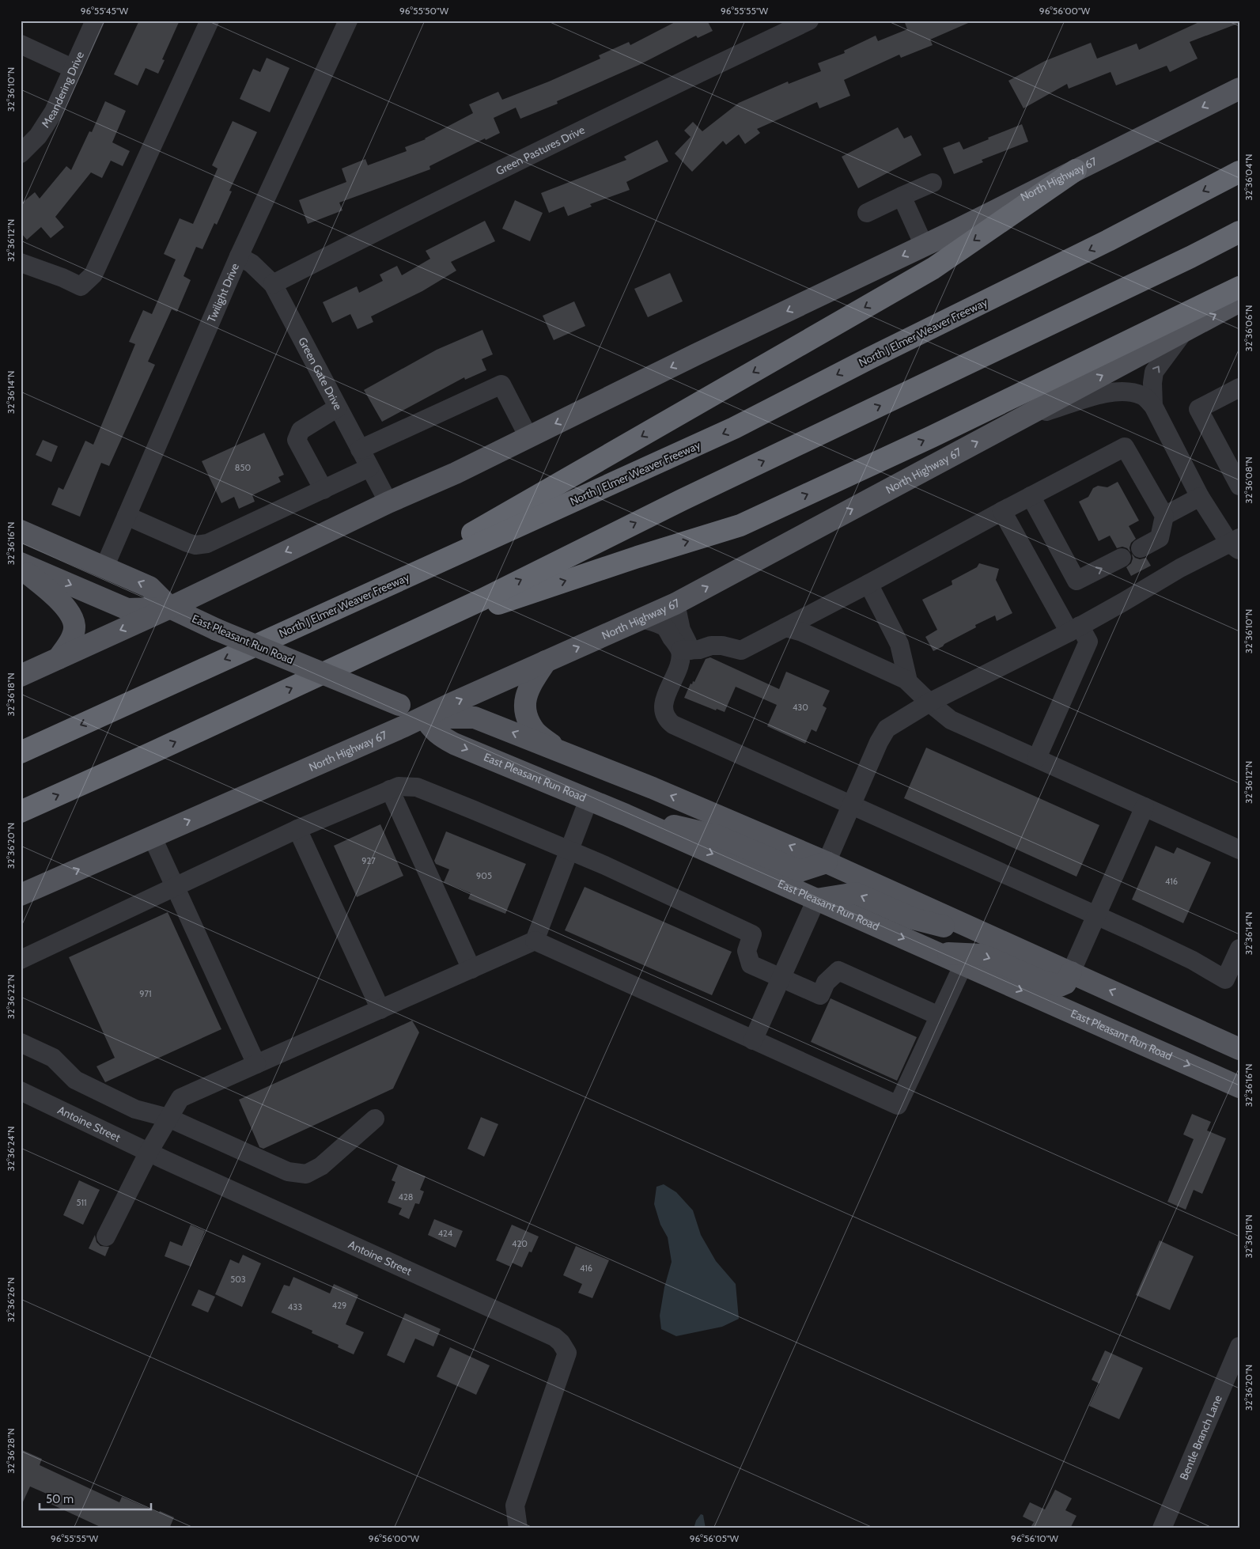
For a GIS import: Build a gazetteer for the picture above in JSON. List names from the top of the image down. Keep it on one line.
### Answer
{"streets":{"highway":["North J Elmer Weaver Freeway"],"main road":["North Highway 67","East Pleasant Run Road"],"street":["Meandering Drive","Green Pastures Drive","Twilight Drive","Green Gate Drive","Antoine Street","Bentle Branch Lane"]},"crossings":[["Green Pastures Drive","Green Gate Drive"],["North Highway 67","Green Gate Drive"],["North Highway 67","East Pleasant Run Road"],["Twilight Drive","Green Gate Drive"],["Twilight Drive","East Pleasant Run Road"]],"house_numbers":["850","430","927","905","416","971","428","511","424","420","416","503","429","433"],"scale_bar":"50 m","coordinates":["96°55'45\"W","96°55'50\"W","96°55'55\"W","96°56'00\"W","32°36'10\"N","32°36'04\"N","32°36'12\"N","32°36'06\"N","32°36'14\"N","32°36'08\"N","32°36'16\"N","32°36'18\"N","32°36'20\"N","32°36'22\"N","32°36'24\"N","32°36'26\"N","32°36'28\"N","96°56'05\"W","96°56'10\"W"]}
